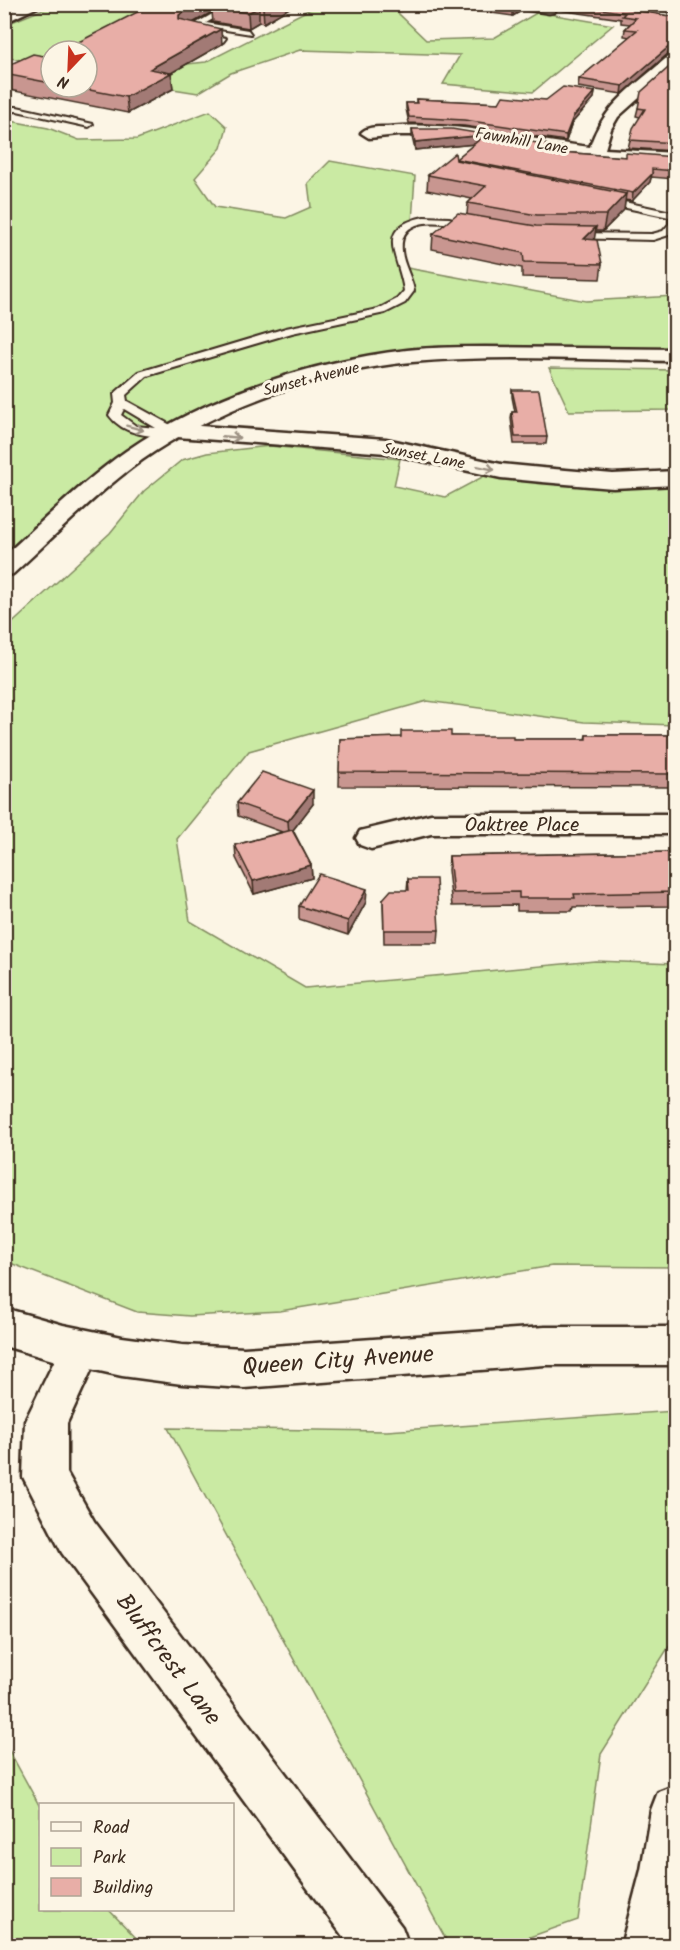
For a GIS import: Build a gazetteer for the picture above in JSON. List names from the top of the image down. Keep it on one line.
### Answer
{"streets":{"street":["Fawnhill Lane","Sunset Avenue","Sunset Lane","Oaktree Place","Queen City Avenue","Bluffcrest Lane"]},"crossings":[["Sunset Avenue","Sunset Lane"],["Queen City Avenue","Bluffcrest Lane"]],"one_way":["Sunset Lane"],"legend":["Road","Park","Building"],"north":"bottom left"}
